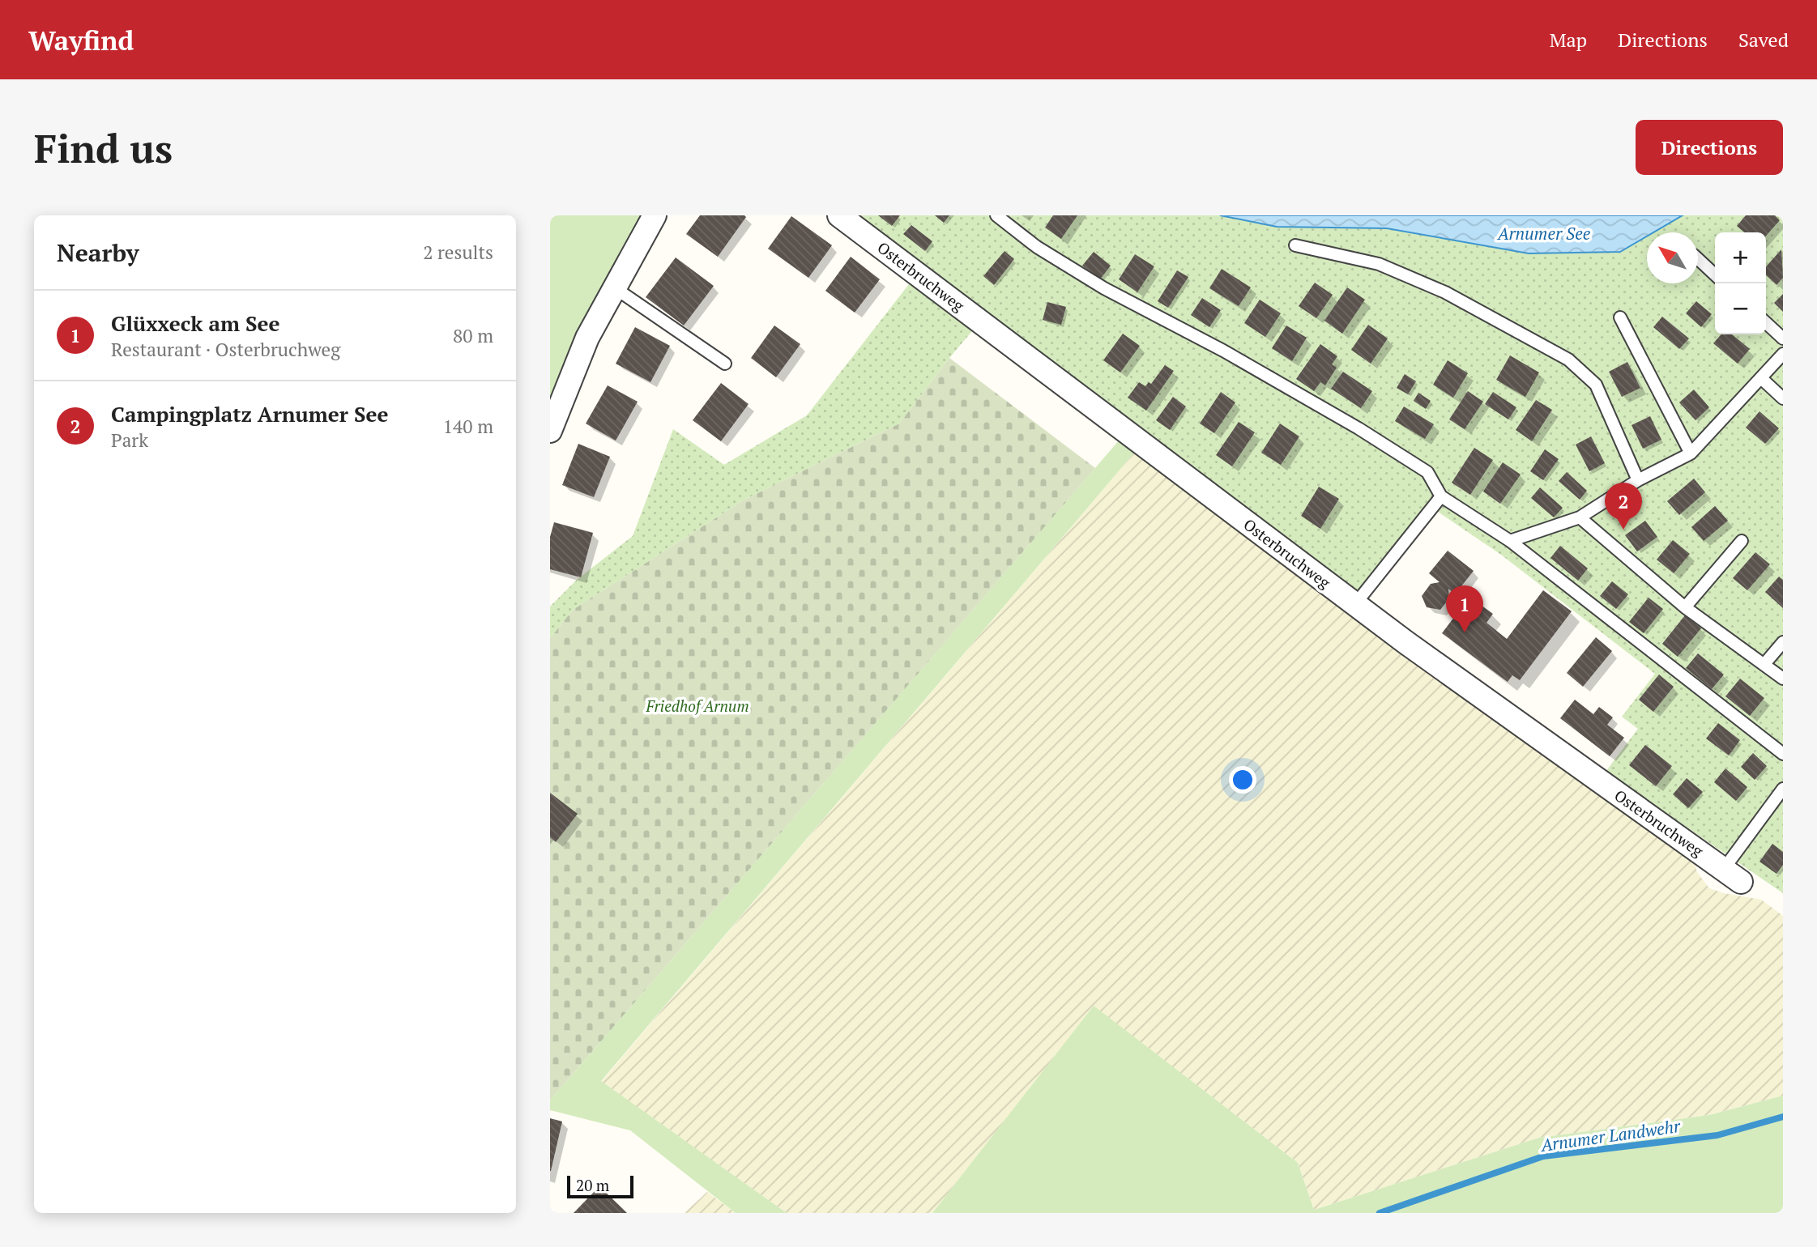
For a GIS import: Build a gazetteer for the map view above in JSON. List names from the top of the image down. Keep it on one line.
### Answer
{"streets":{"street":["Osterbruchweg"]},"water":["Arnumer See","Arnumer Landwehr"],"parks":["Friedhof Arnum"],"scale_bar":"20 m","north":"top left","page":{"header":"Wayfind","nav":["Map","Directions","Saved"],"buttons":"Directions","title":"Find us","heading":["Nearby","2 results"],"map_buttons":["+","−"],"list":[{"mark":"1","name":"Glüxxeck am See","note":"Restaurant · Osterbruchweg","value":"80 m"},{"mark":"2","name":"Campingplatz Arnumer See","note":"Park","value":"140 m"}],"pins":["2","1"],"scale":"20 m"}}
